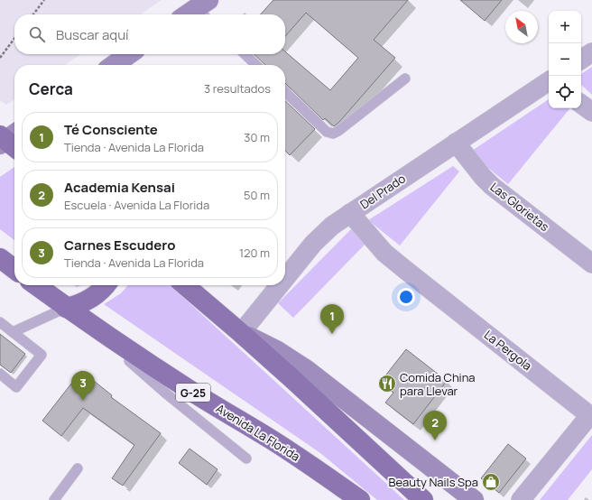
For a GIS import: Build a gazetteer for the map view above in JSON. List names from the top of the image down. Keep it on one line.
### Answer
{"streets":{"main road":["G-25","Avenida La Florida"],"street":["Del Prado","Las Glorietas","La Pergola"]},"crossings":[["Del Prado","Las Glorietas"],["Del Prado","La Pergola"]],"places":{"restaurant":["Comida China para Llevar"],"shop":["Beauty Nails Spa"]},"north":"top left","page":{"map_buttons":["+","−"],"search":"Buscar aquí","heading":["Cerca","3 resultados"],"list":[{"mark":"1","name":"Té Consciente","note":"Tienda · Avenida La Florida","value":"30 m"},{"mark":"2","name":"Academia Kensai","note":"Escuela · Avenida La Florida","value":"50 m"},{"mark":"3","name":"Carnes Escudero","note":"Tienda · Avenida La Florida","value":"120 m"}],"pins":["1","3","2"]}}
